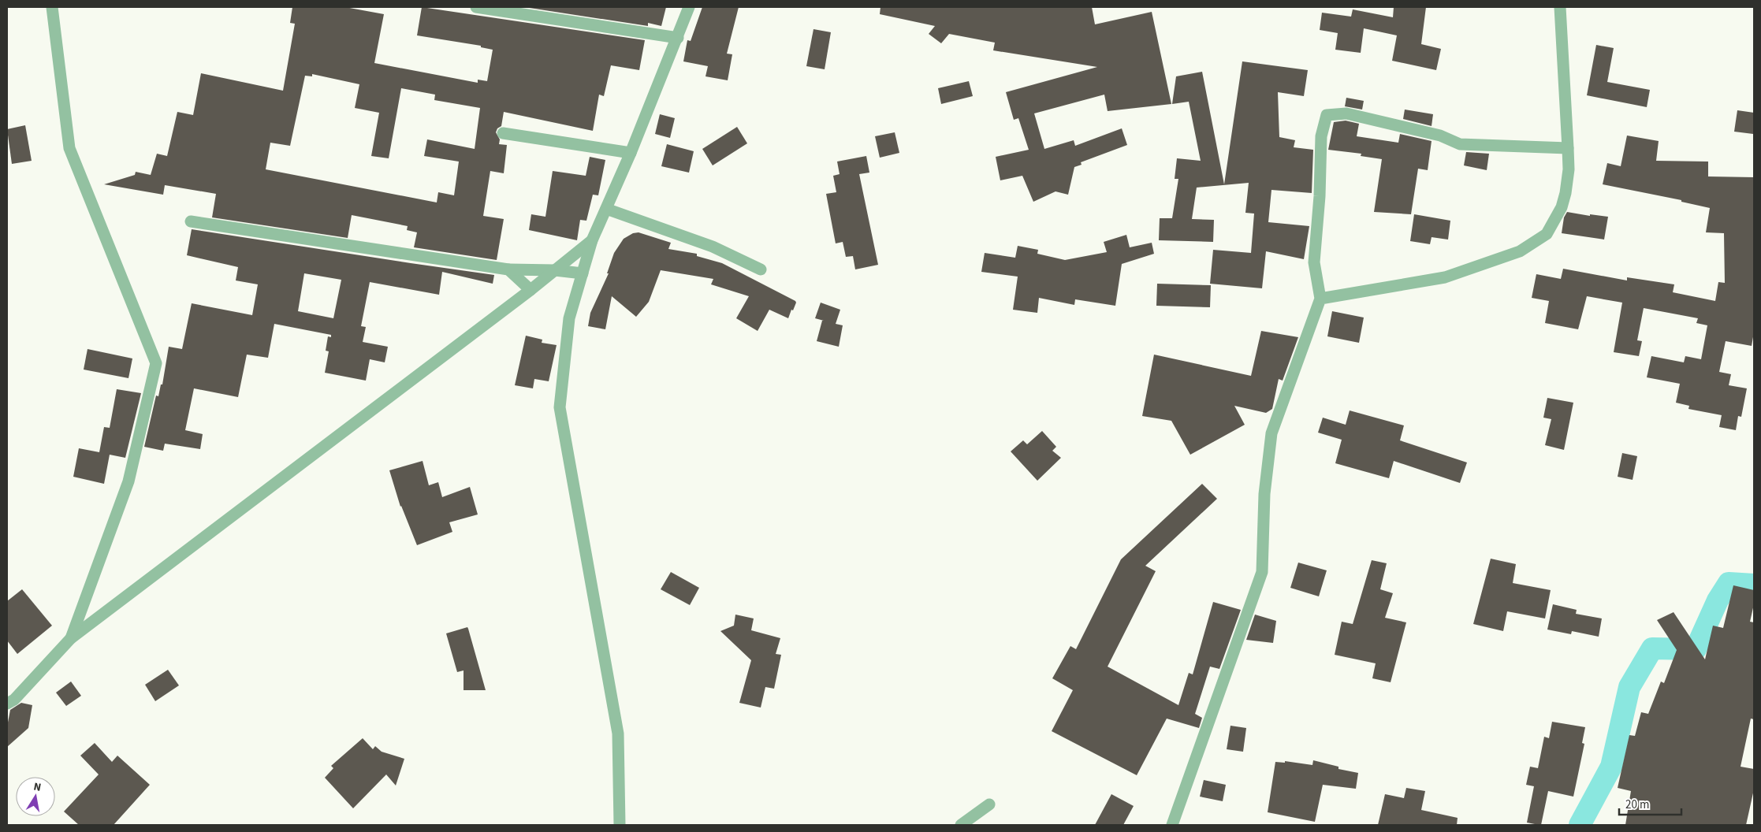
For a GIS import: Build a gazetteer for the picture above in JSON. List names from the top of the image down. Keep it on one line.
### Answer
{"scale_bar":"20 m","north":"top"}
